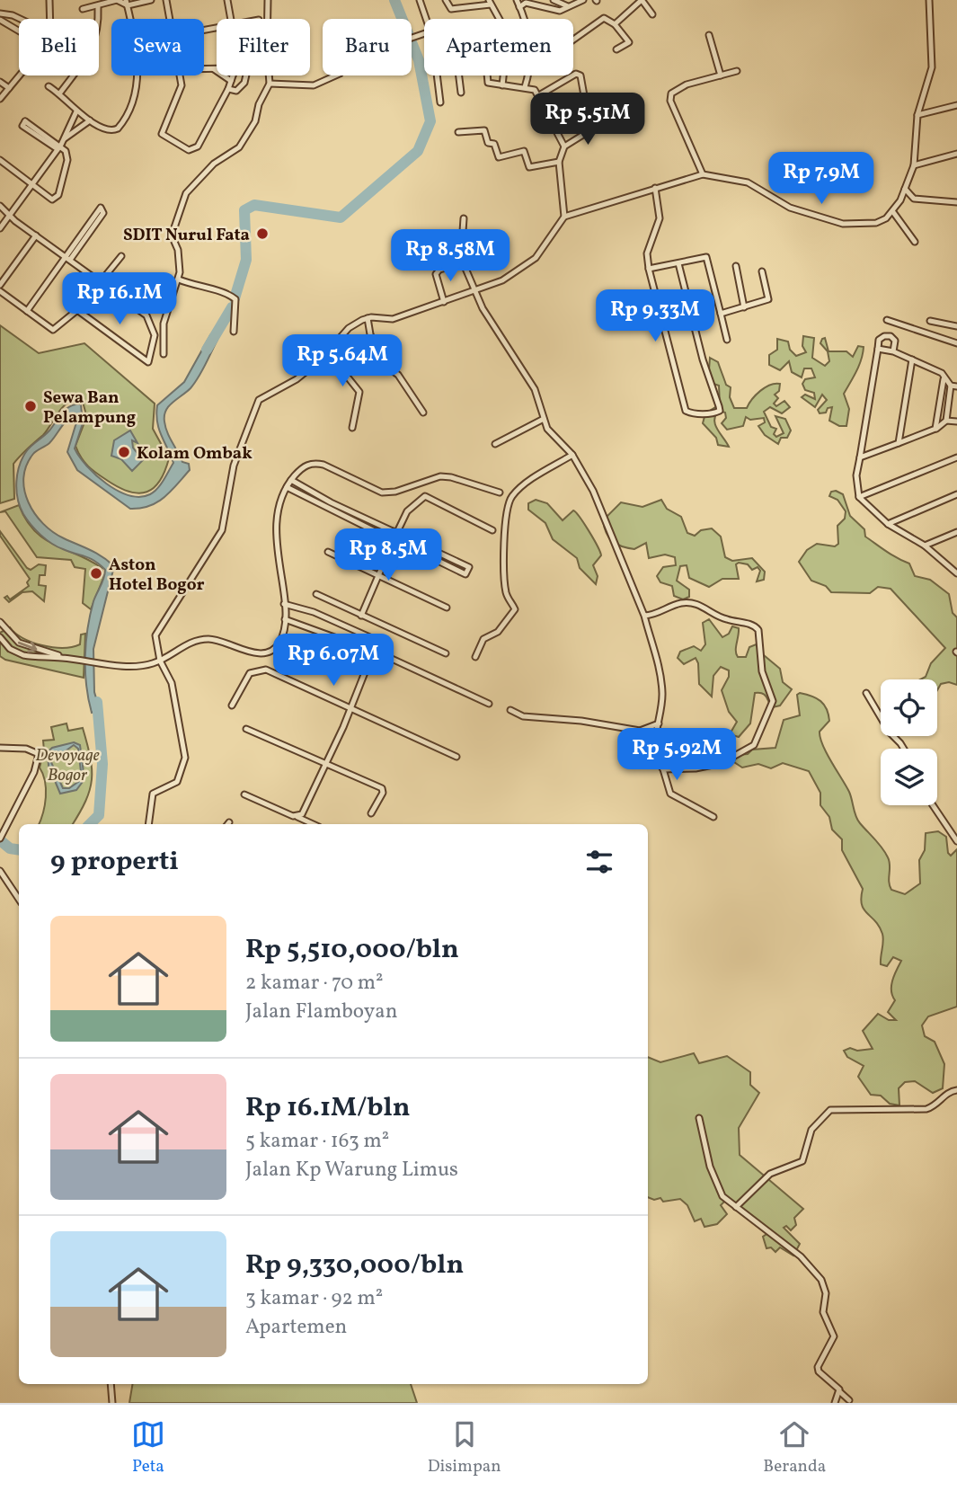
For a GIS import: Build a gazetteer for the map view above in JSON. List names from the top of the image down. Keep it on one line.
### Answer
{"parks":["Devoyage Bogor"],"places":["SDIT Nurul Fata","Sewa Ban Pelampung","Kolam Ombak","Aston Hotel Bogor"],"page":{"chip":["Beli","Sewa","Filter","Baru","Apartemen"],"price":["Rp 5.51M","Rp 7.9M","Rp 8.58M","Rp 16.1M","Rp 9.33M","Rp 5.64M","Rp 8.5M","Rp 6.07M","Rp 5.92M"],"heading":"9 properti","list":[{"name":"Rp 5,510,000/bln","note":"2 kamar · 70 m² · Jalan Flamboyan"},{"name":"Rp 16.1M/bln","note":"5 kamar · 163 m² · Jalan Kp Warung Limus"},{"name":"Rp 9,330,000/bln","note":"3 kamar · 92 m² · Apartemen"}],"tabs":["Peta","Disimpan","Beranda"]}}
